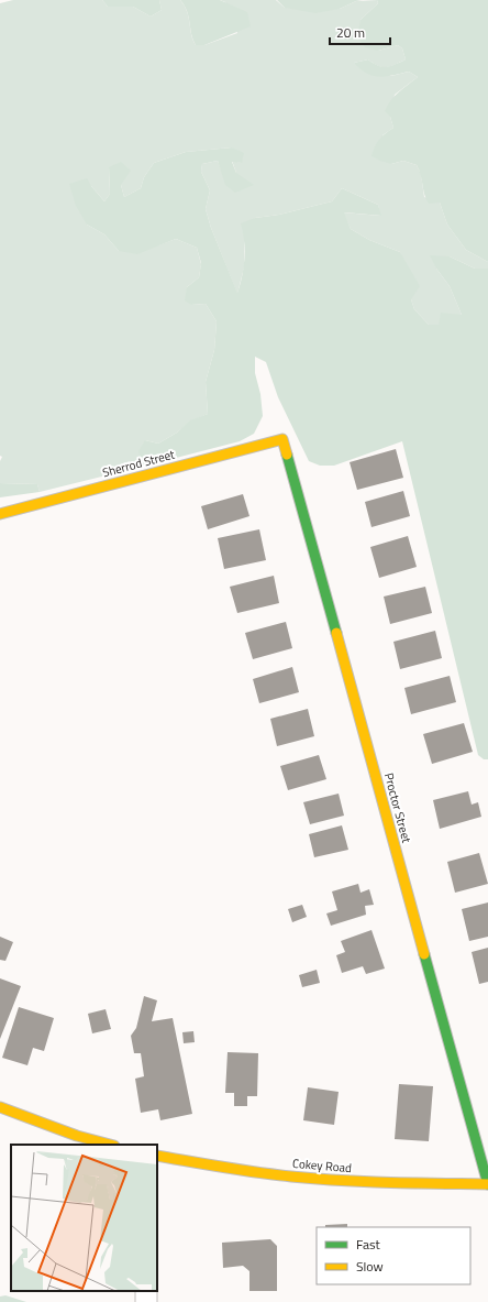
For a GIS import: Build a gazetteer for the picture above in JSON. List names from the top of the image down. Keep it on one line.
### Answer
{"streets":{"street":["Sherrod Street","Proctor Street","Cokey Road"]},"crossings":[["Sherrod Street","Proctor Street"],["Proctor Street","Cokey Road"]],"legend":["Fast","Slow"],"scale_bar":"20 m"}
